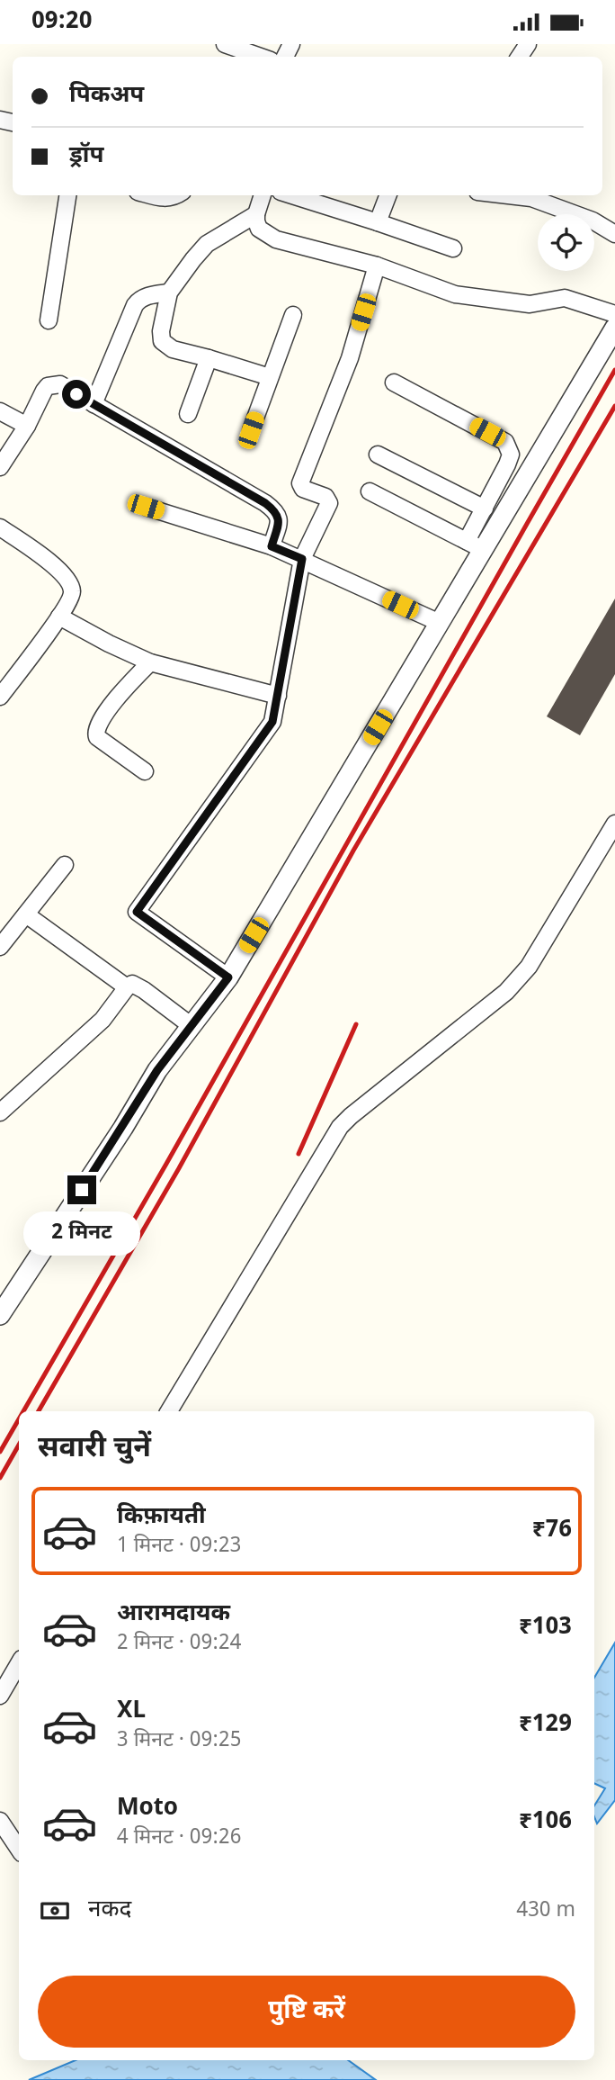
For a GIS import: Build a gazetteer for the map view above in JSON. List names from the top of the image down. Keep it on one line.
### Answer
{"page":{"status":"09:20","banner":["पिकअप","ड्रॉप"],"bubble":"2 मिनट","heading":"सवारी चुनें","list":[{"name":"किफ़ायती","note":"1 मिनट · 09:23","value":"₹76"},{"name":"आरामदायक","note":"2 मिनट · 09:24","value":"₹103"},{"name":"XL","note":"3 मिनट · 09:25","value":"₹129"},{"name":"Moto","note":"4 मिनट · 09:26","value":"₹106"}],"pay":["नकद","430 m"],"buttons":"पुष्टि करें"}}
